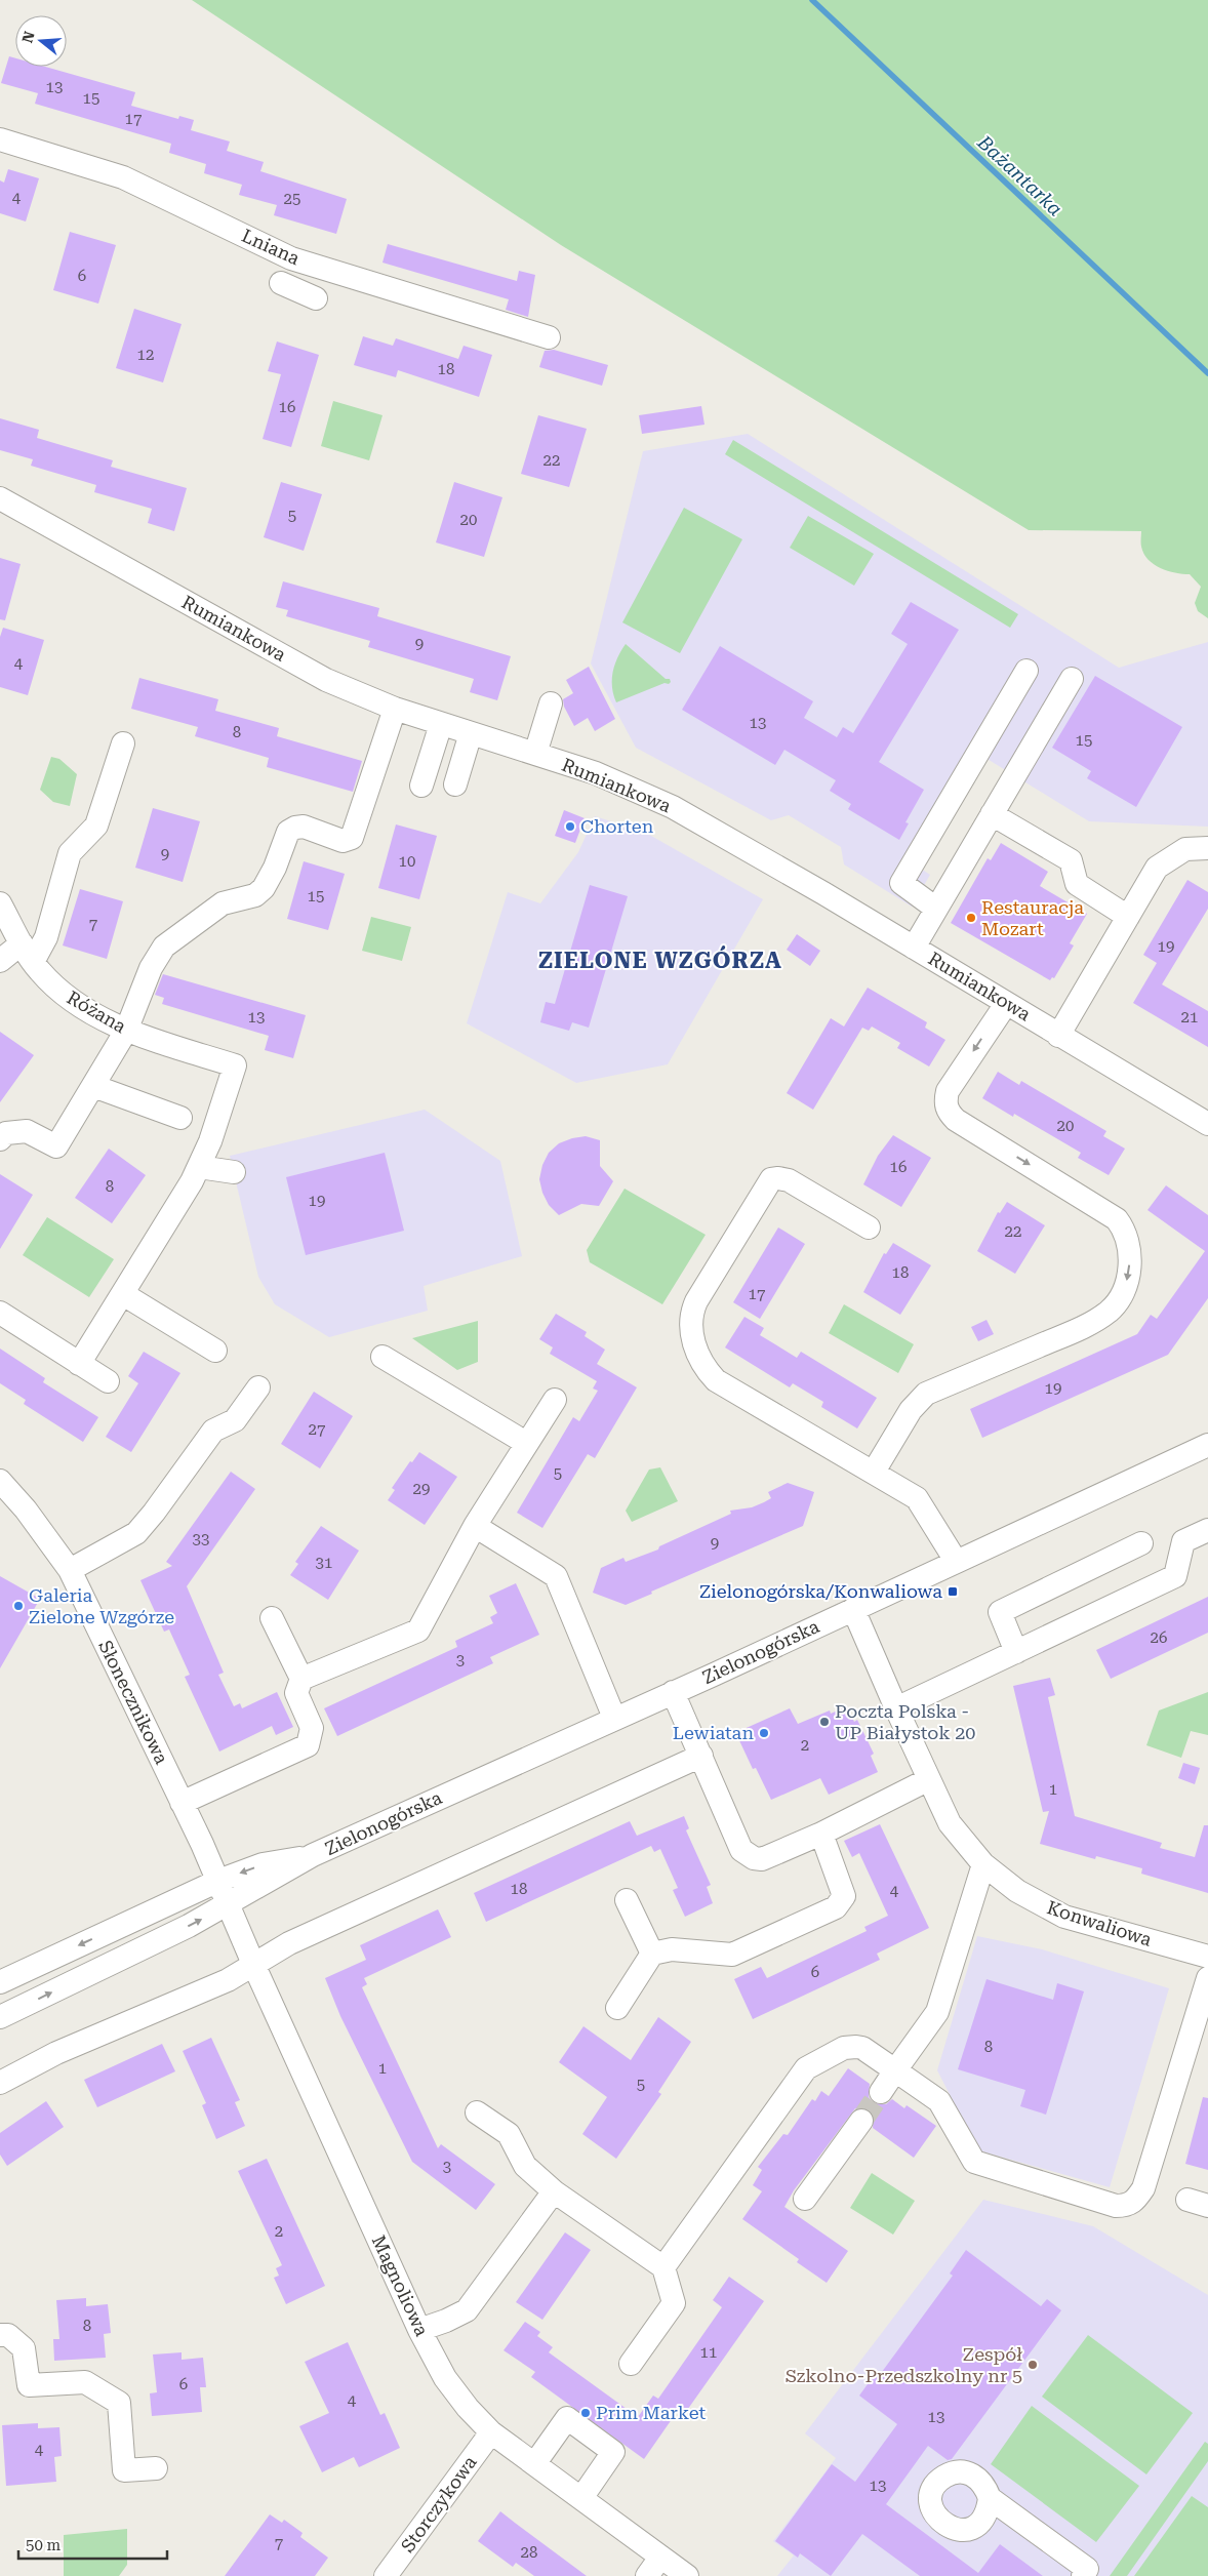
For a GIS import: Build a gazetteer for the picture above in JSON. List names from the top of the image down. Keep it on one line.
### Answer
{"streets":{"street":["Lniana","Rumiankowa","Różana","Zielonogórska","Słonecznikowa","Konwaliowa","Magnoliowa","Storczykowa"]},"crossings":[["Zielonogórska","Słonecznikowa"],["Zielonogórska","Konwaliowa"],["Zielonogórska","Magnoliowa"],["Słonecznikowa","Magnoliowa"],["Magnoliowa","Storczykowa"]],"districts":["ZIELONE WZGÓRZA"],"water":["Bażantarka"],"places":{"other":["Chorten","Restauracja Mozart","Galeria Zielone Wzgórze","Poczta Polska - UP Białystok 20","Lewiatan","Zespół Szkolno-Przedszkolny nr 5","Prim Market"],"transit":["Zielonogórska/Konwaliowa"]},"house_numbers":["13","15","17","4","25","6","12","18","16","22","5","20","9","4","13","8","15","9","10","15","7","19","13","21","20","16","8","19","22","18","17","19","27","5","29","33","9","31","26","3","2","1","18","4","6","8","1","5","3","2","8","11","6","4","13","4","13","7","28"],"scale_bar":"50 m","north":"left"}
